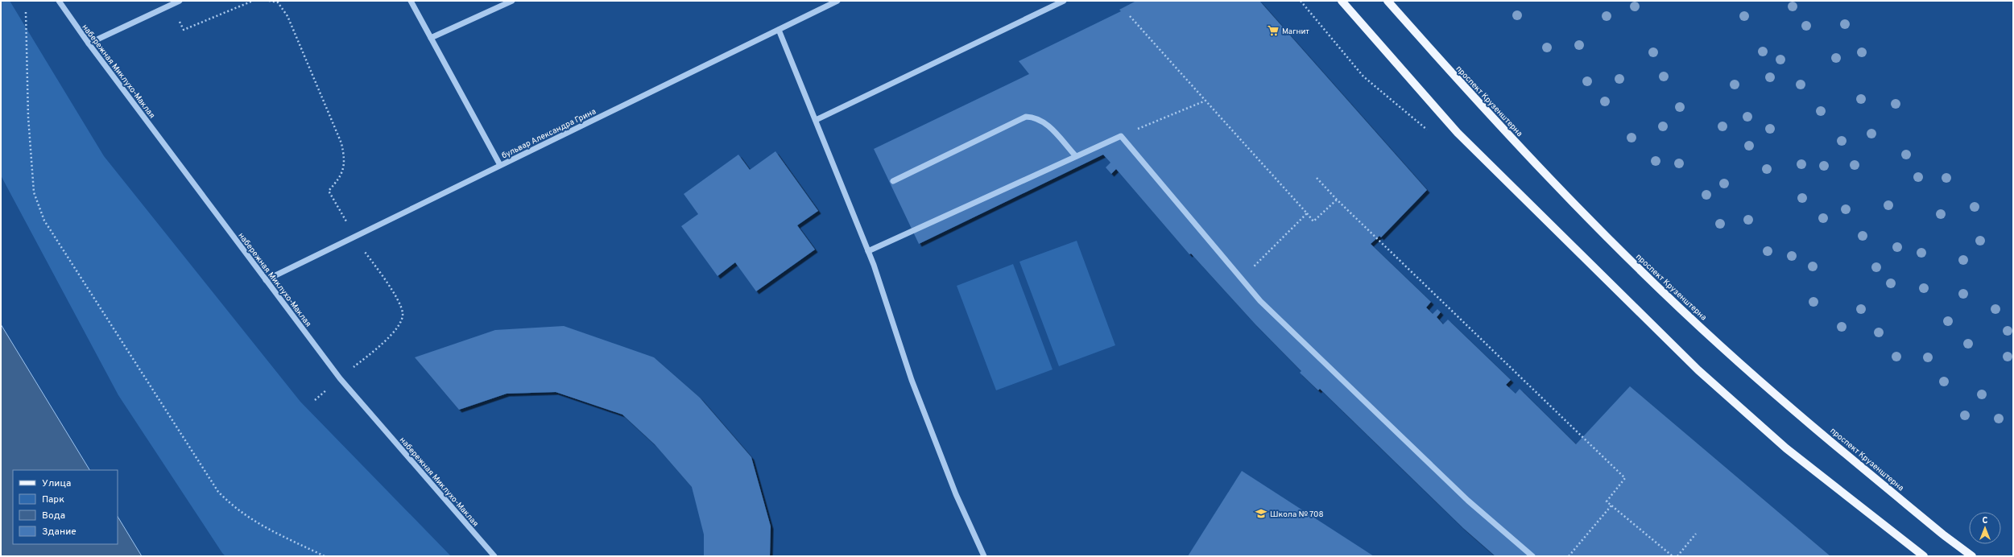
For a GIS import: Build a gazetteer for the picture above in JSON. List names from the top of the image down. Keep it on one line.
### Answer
{"streets":{"main road":["проспект Крузенштерна"],"street":["набережная Миклухо-Маклая","бульвар Александра Грина"]},"crossings":[["набережная Миклухо-Маклая","бульвар Александра Грина"]],"places":{"supermarket":["Магнит"],"school or university":["Школа № 708"]},"legend":["Улица","Парк","Вода","Здание"],"north":"top"}
